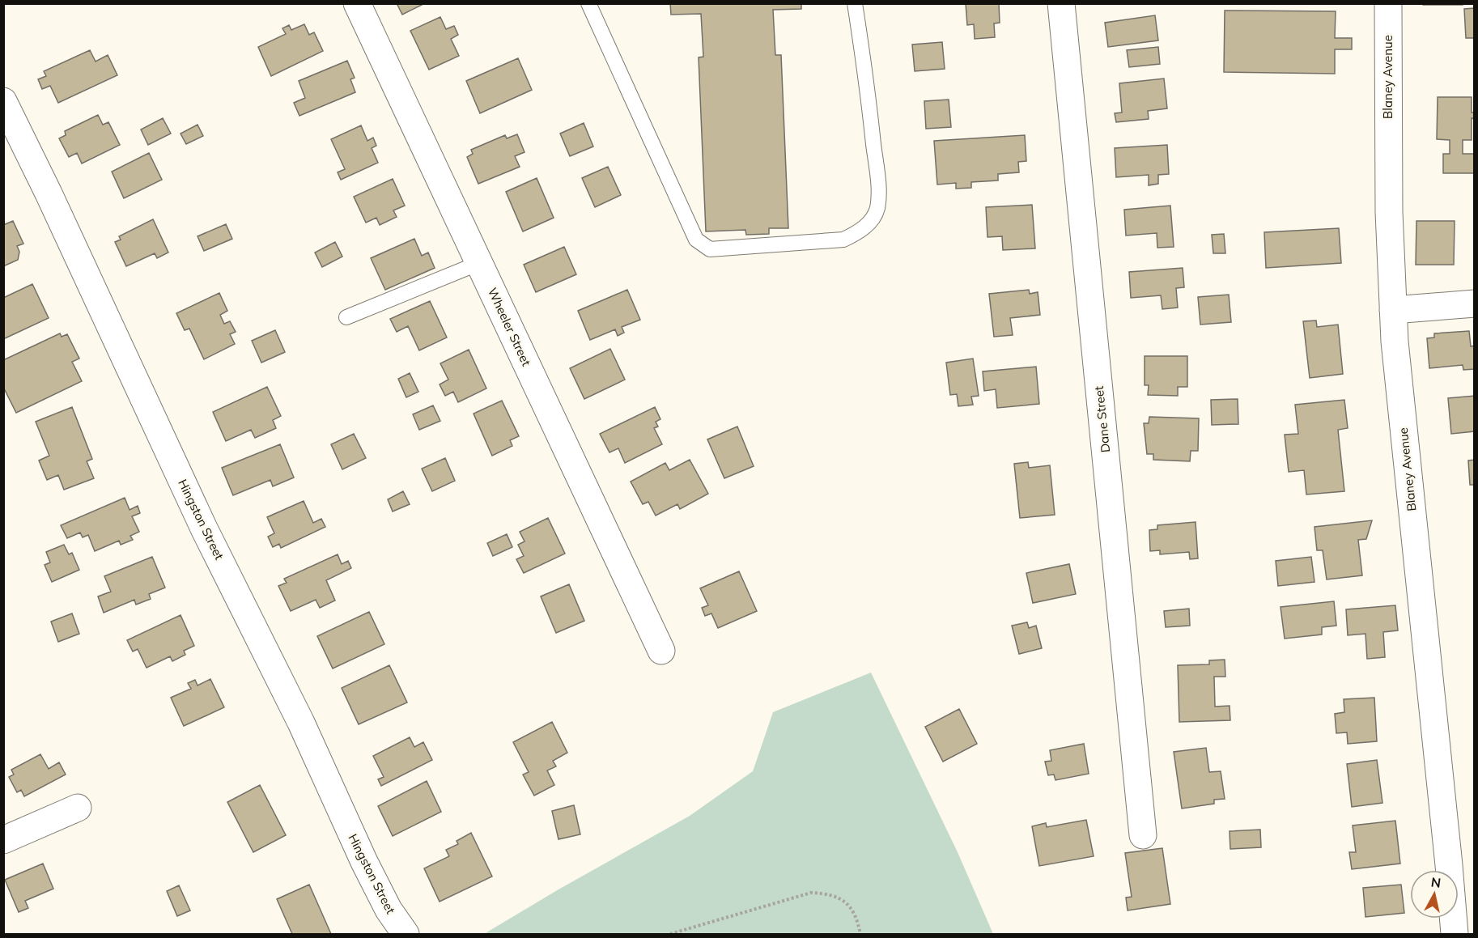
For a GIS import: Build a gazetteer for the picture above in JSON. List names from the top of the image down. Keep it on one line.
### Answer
{"streets":{"street":["Blaney Avenue","Wheeler Street","Dane Street","Hingston Street"]},"north":"top"}
